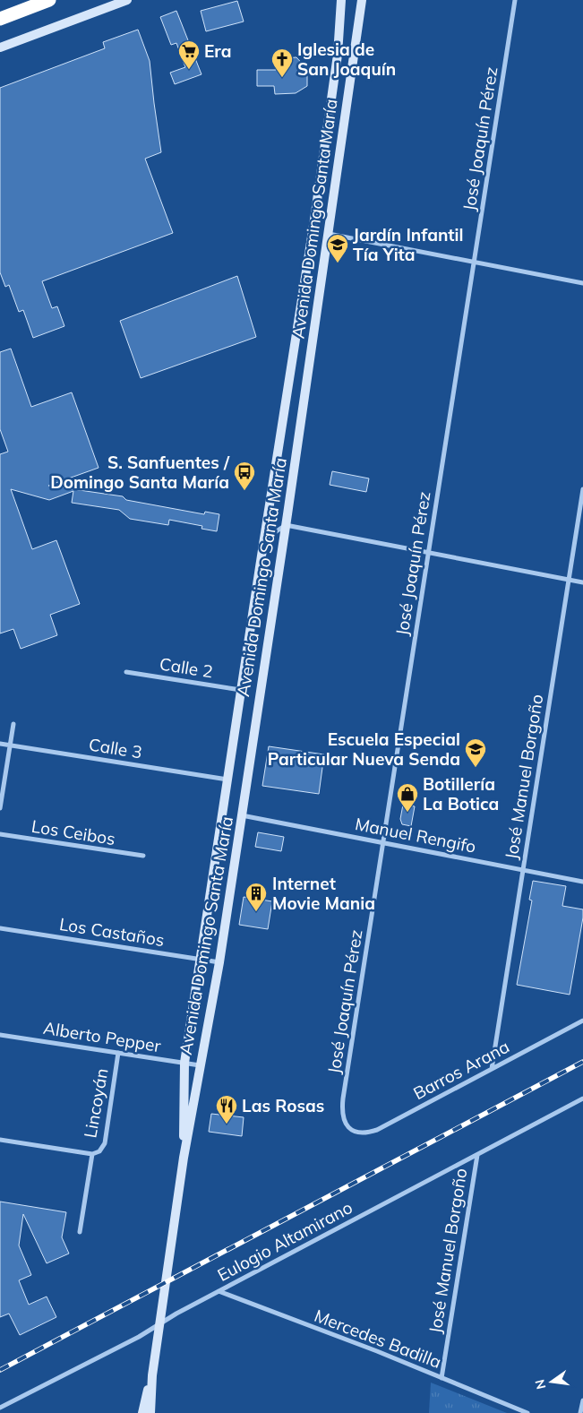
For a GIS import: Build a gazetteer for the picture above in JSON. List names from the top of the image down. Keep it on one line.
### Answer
{"streets":{"main road":["Avenida Domingo Santa María"],"street":["José Joaquín Pérez","Calle 2","Calle 3","José Manuel Borgoño","Los Ceibos","Manuel Rengifo","Los Castaños","Alberto Pepper","Barros Arana","Lincoyán","Eulogio Altamirano","Mercedes Badilla"]},"crossings":[["José Joaquín Pérez","Manuel Rengifo"],["José Joaquín Pérez","Barros Arana"],["Avenida Domingo Santa María","Calle 2"],["Avenida Domingo Santa María","Calle 3"],["Avenida Domingo Santa María","Manuel Rengifo"],["Avenida Domingo Santa María","Los Castaños"],["Avenida Domingo Santa María","Alberto Pepper"],["Avenida Domingo Santa María","Eulogio Altamirano"],["José Manuel Borgoño","Manuel Rengifo"],["José Manuel Borgoño","Barros Arana"],["José Manuel Borgoño","Eulogio Altamirano"],["José Manuel Borgoño","Mercedes Badilla"],["Alberto Pepper","Lincoyán"],["Eulogio Altamirano","Mercedes Badilla"]],"places":{"supermarket":["Era"],"church":["Iglesia de San Joaquín"],"school or university":["Jardín Infantil Tía Yita","Escuela Especial Particular Nueva Senda"],"bus stop":["S. Sanfuentes / Domingo Santa María"],"shop":["Botillería La Botica"],"building":["Internet Movie Mania"],"restaurant":["Las Rosas"]},"north":"left"}
